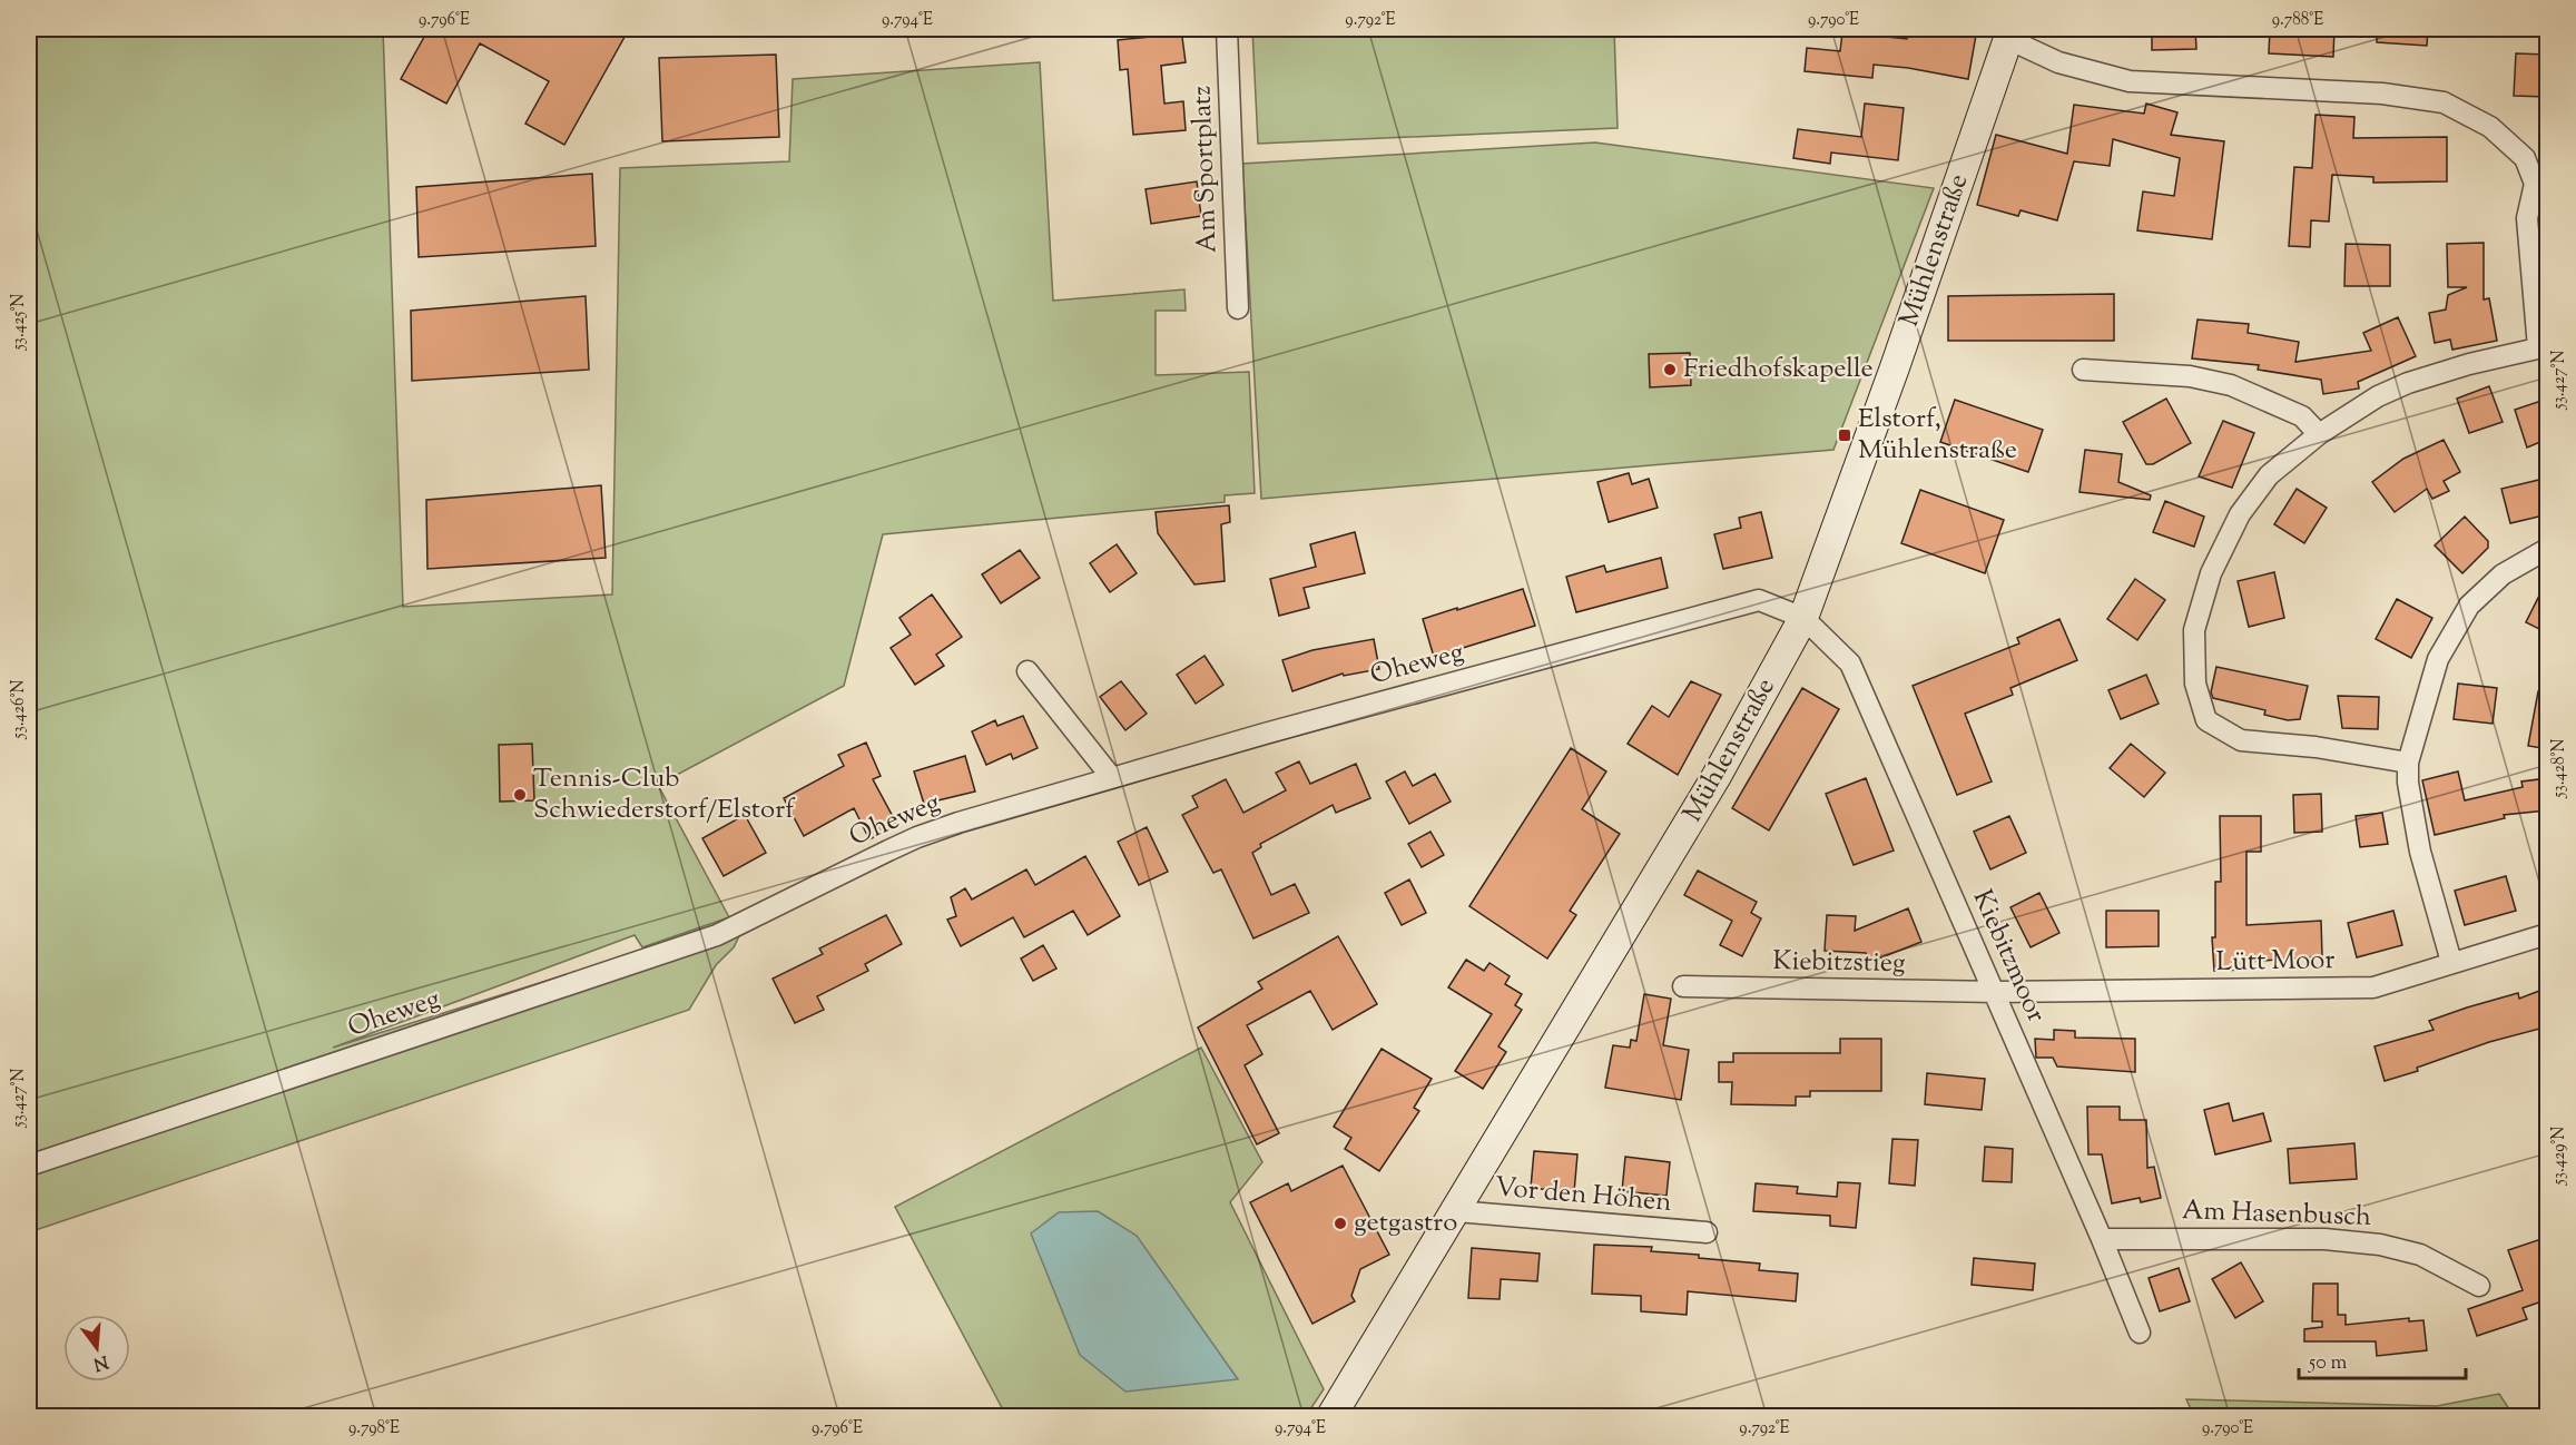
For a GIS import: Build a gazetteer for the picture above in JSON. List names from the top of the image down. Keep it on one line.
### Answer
{"streets":{"main road":["Mühlenstraße"],"street":["Am Sportplatz","Oheweg","Kiebitzmoor","Lütt Moor","Kiebitzstieg","Vor den Höhen","Am Hasenbusch"]},"crossings":[["Mühlenstraße","Oheweg"],["Mühlenstraße","Kiebitzmoor"],["Mühlenstraße","Vor den Höhen"],["Oheweg","Kiebitzmoor"],["Kiebitzmoor","Lütt Moor"],["Kiebitzmoor","Kiebitzstieg"],["Kiebitzmoor","Am Hasenbusch"],["Lütt Moor","Kiebitzstieg"]],"places":{"other":["Friedhofskapelle","Tennis-Club Schwiederstorf/Elstorf","getgastro"],"transit":["Elstorf, Mühlenstraße"]},"scale_bar":"50 m","north":"bottom","coordinates":["9.796°E","9.794°E","9.792°E","9.790°E","9.788°E","53.425°N","53.427°N","53.426°N","53.428°N","53.429°N","9.798°E"]}
